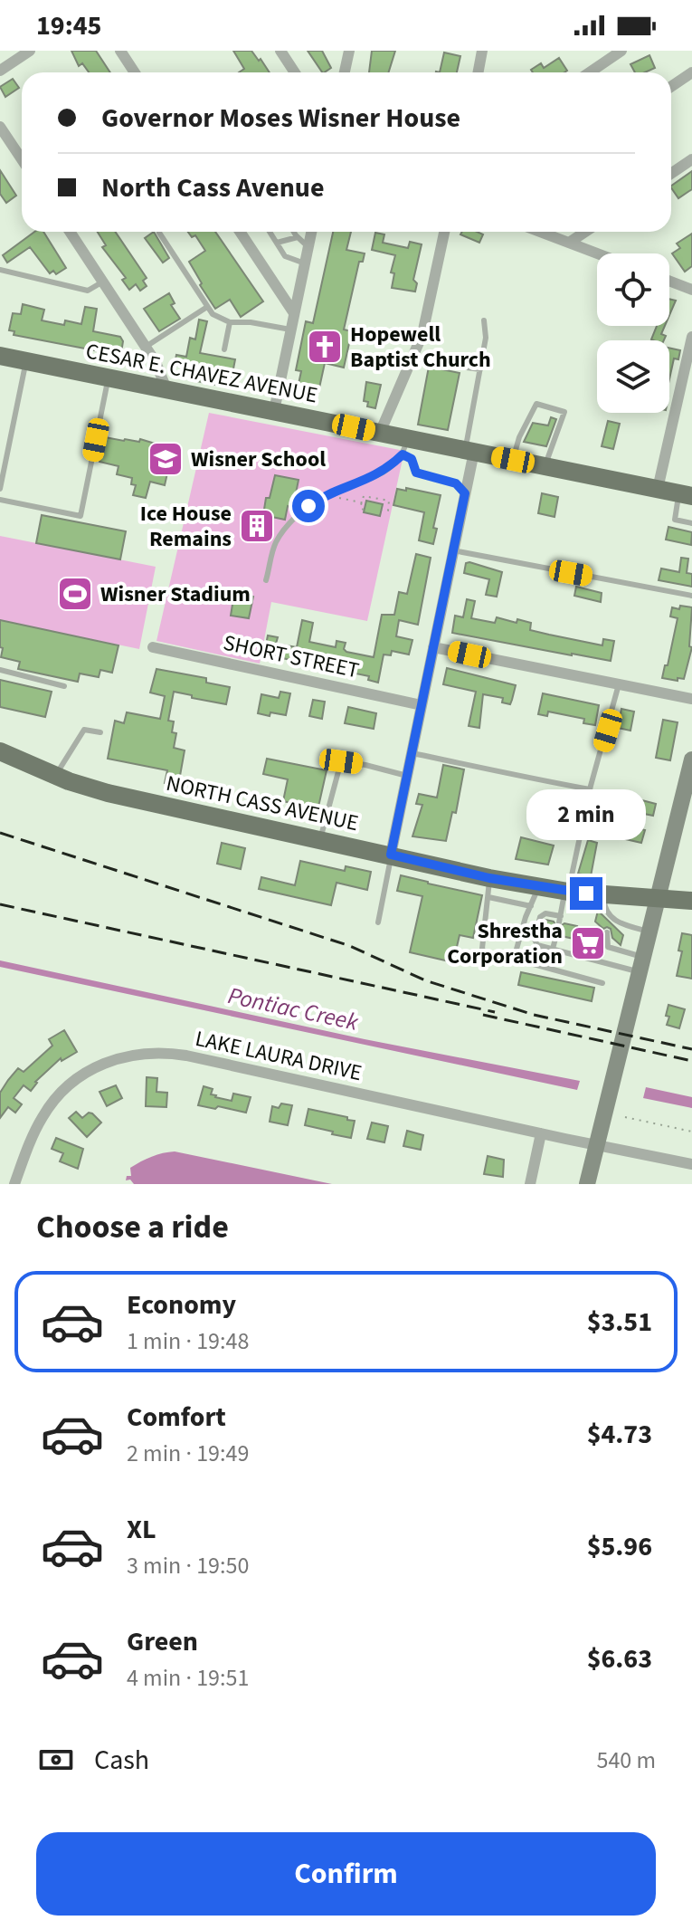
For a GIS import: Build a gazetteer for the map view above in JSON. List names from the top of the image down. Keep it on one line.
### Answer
{"streets":{"main road":["CESAR E. CHAVEZ AVENUE","NORTH CASS AVENUE"],"street":["SHORT STREET","LAKE LAURA DRIVE"]},"water":["Pontiac Creek"],"places":{"church":["Hopewell Baptist Church"],"school or university":["Wisner School"],"building":["Ice House Remains"],"sports":["Wisner Stadium"],"supermarket":["Shrestha Corporation"]},"page":{"status":"19:45","banner":["Governor Moses Wisner House","North Cass Avenue"],"bubble":"2 min","heading":"Choose a ride","list":[{"name":"Economy","note":"1 min · 19:48","value":"$3.51"},{"name":"Comfort","note":"2 min · 19:49","value":"$4.73"},{"name":"XL","note":"3 min · 19:50","value":"$5.96"},{"name":"Green","note":"4 min · 19:51","value":"$6.63"}],"pay":["Cash","540 m"],"buttons":"Confirm"}}
